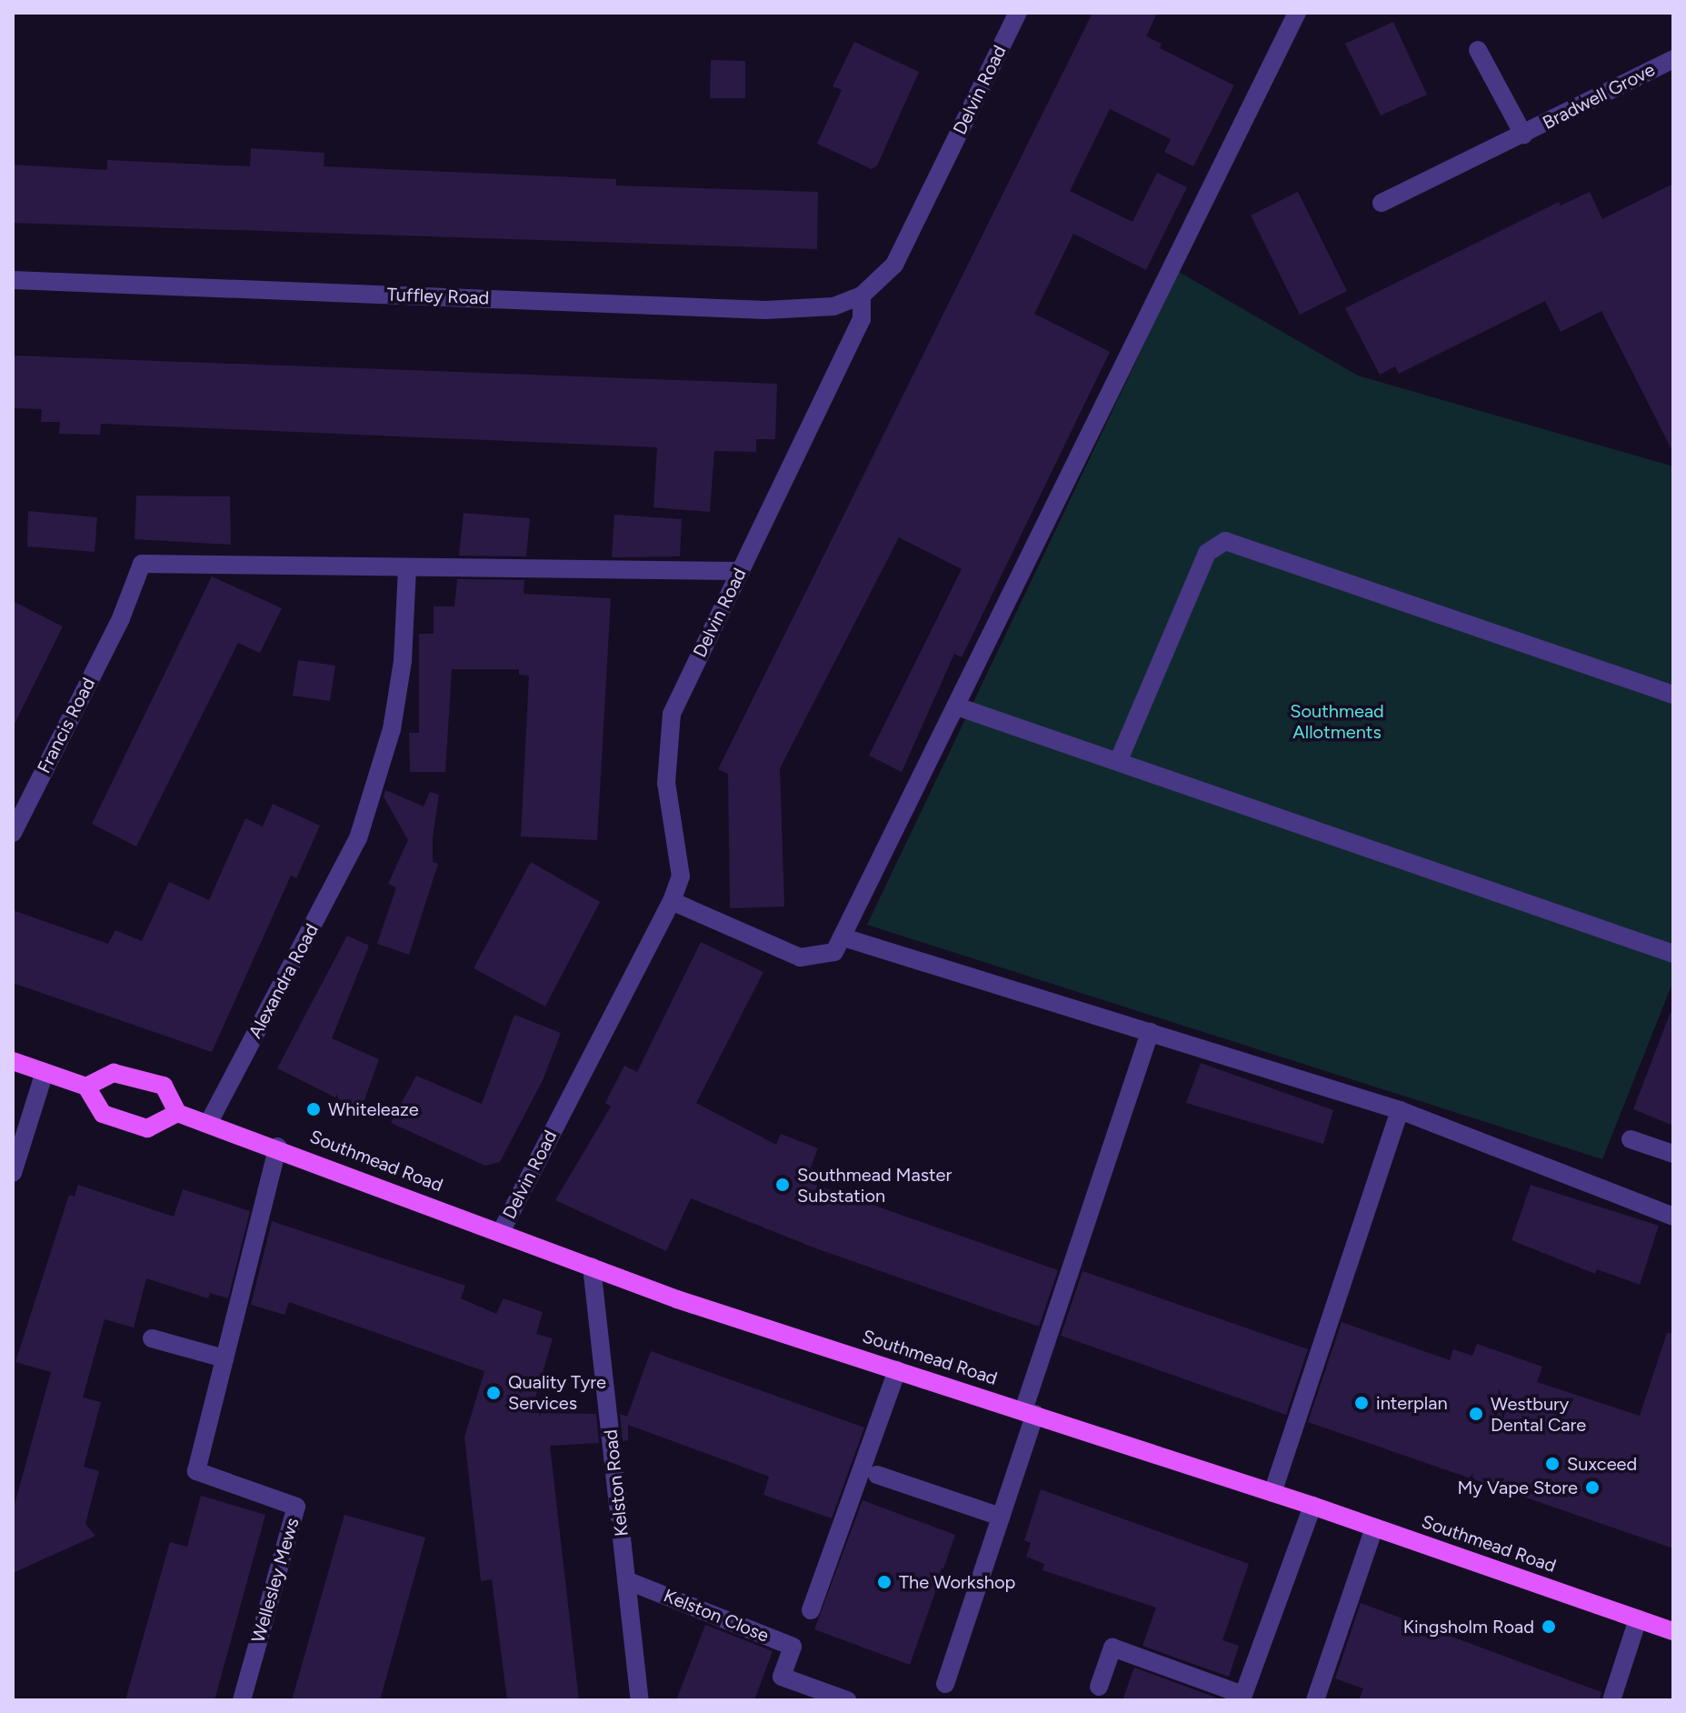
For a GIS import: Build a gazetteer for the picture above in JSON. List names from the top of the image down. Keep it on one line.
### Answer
{"streets":{"main road":["Southmead Road"],"street":["Delvin Road","Bradwell Grove","Tuffley Road","Francis Road","Alexandra Road","Kelston Road","Wellesley Mews","Kelston Close"]},"crossings":[["Delvin Road","Tuffley Road"],["Delvin Road","Southmead Road"],["Francis Road","Alexandra Road"],["Alexandra Road","Southmead Road"],["Southmead Road","Kelston Road"],["Southmead Road","Wellesley Mews"],["Kelston Road","Kelston Close"]],"parks":["Southmead Allotments"],"places":["Whiteleaze","Southmead Master Substation","Quality Tyre Services","interplan","Westbury Dental Care","Suxceed","My Vape Store","The Workshop","Kingsholm Road"]}
